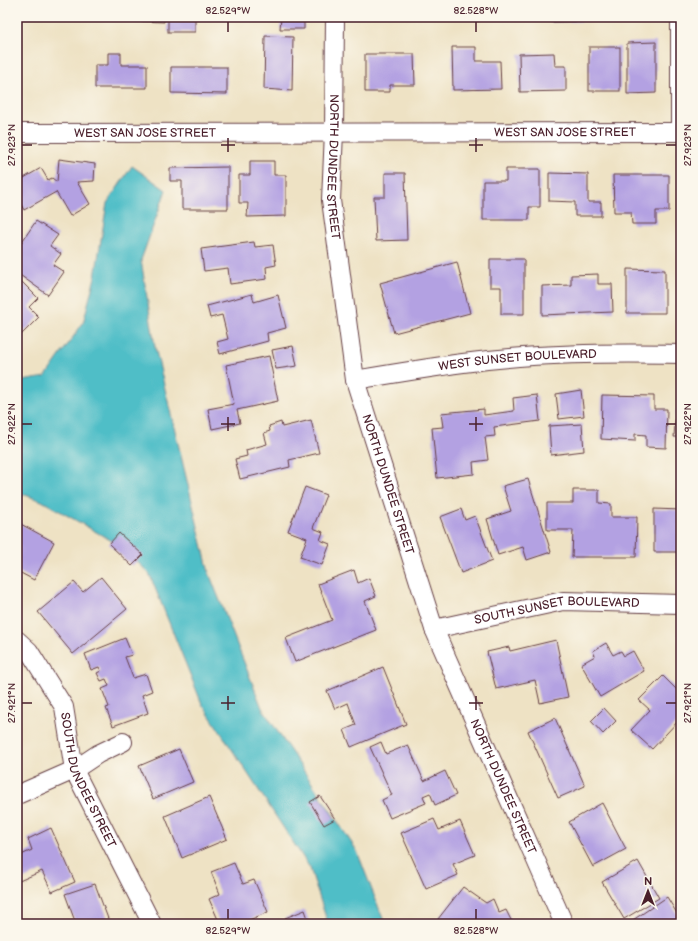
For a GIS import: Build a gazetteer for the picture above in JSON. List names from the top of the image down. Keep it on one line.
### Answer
{"streets":{"street":["WEST SAN JOSE STREET","NORTH DUNDEE STREET","WEST SUNSET BOULEVARD","SOUTH SUNSET BOULEVARD","SOUTH DUNDEE STREET"]},"crossings":[["WEST SAN JOSE STREET","NORTH DUNDEE STREET"],["NORTH DUNDEE STREET","WEST SUNSET BOULEVARD"],["NORTH DUNDEE STREET","SOUTH SUNSET BOULEVARD"]],"north":"top","coordinates":["82.529°W","82.528°W","27.923°N","27.922°N","27.921°N"]}
